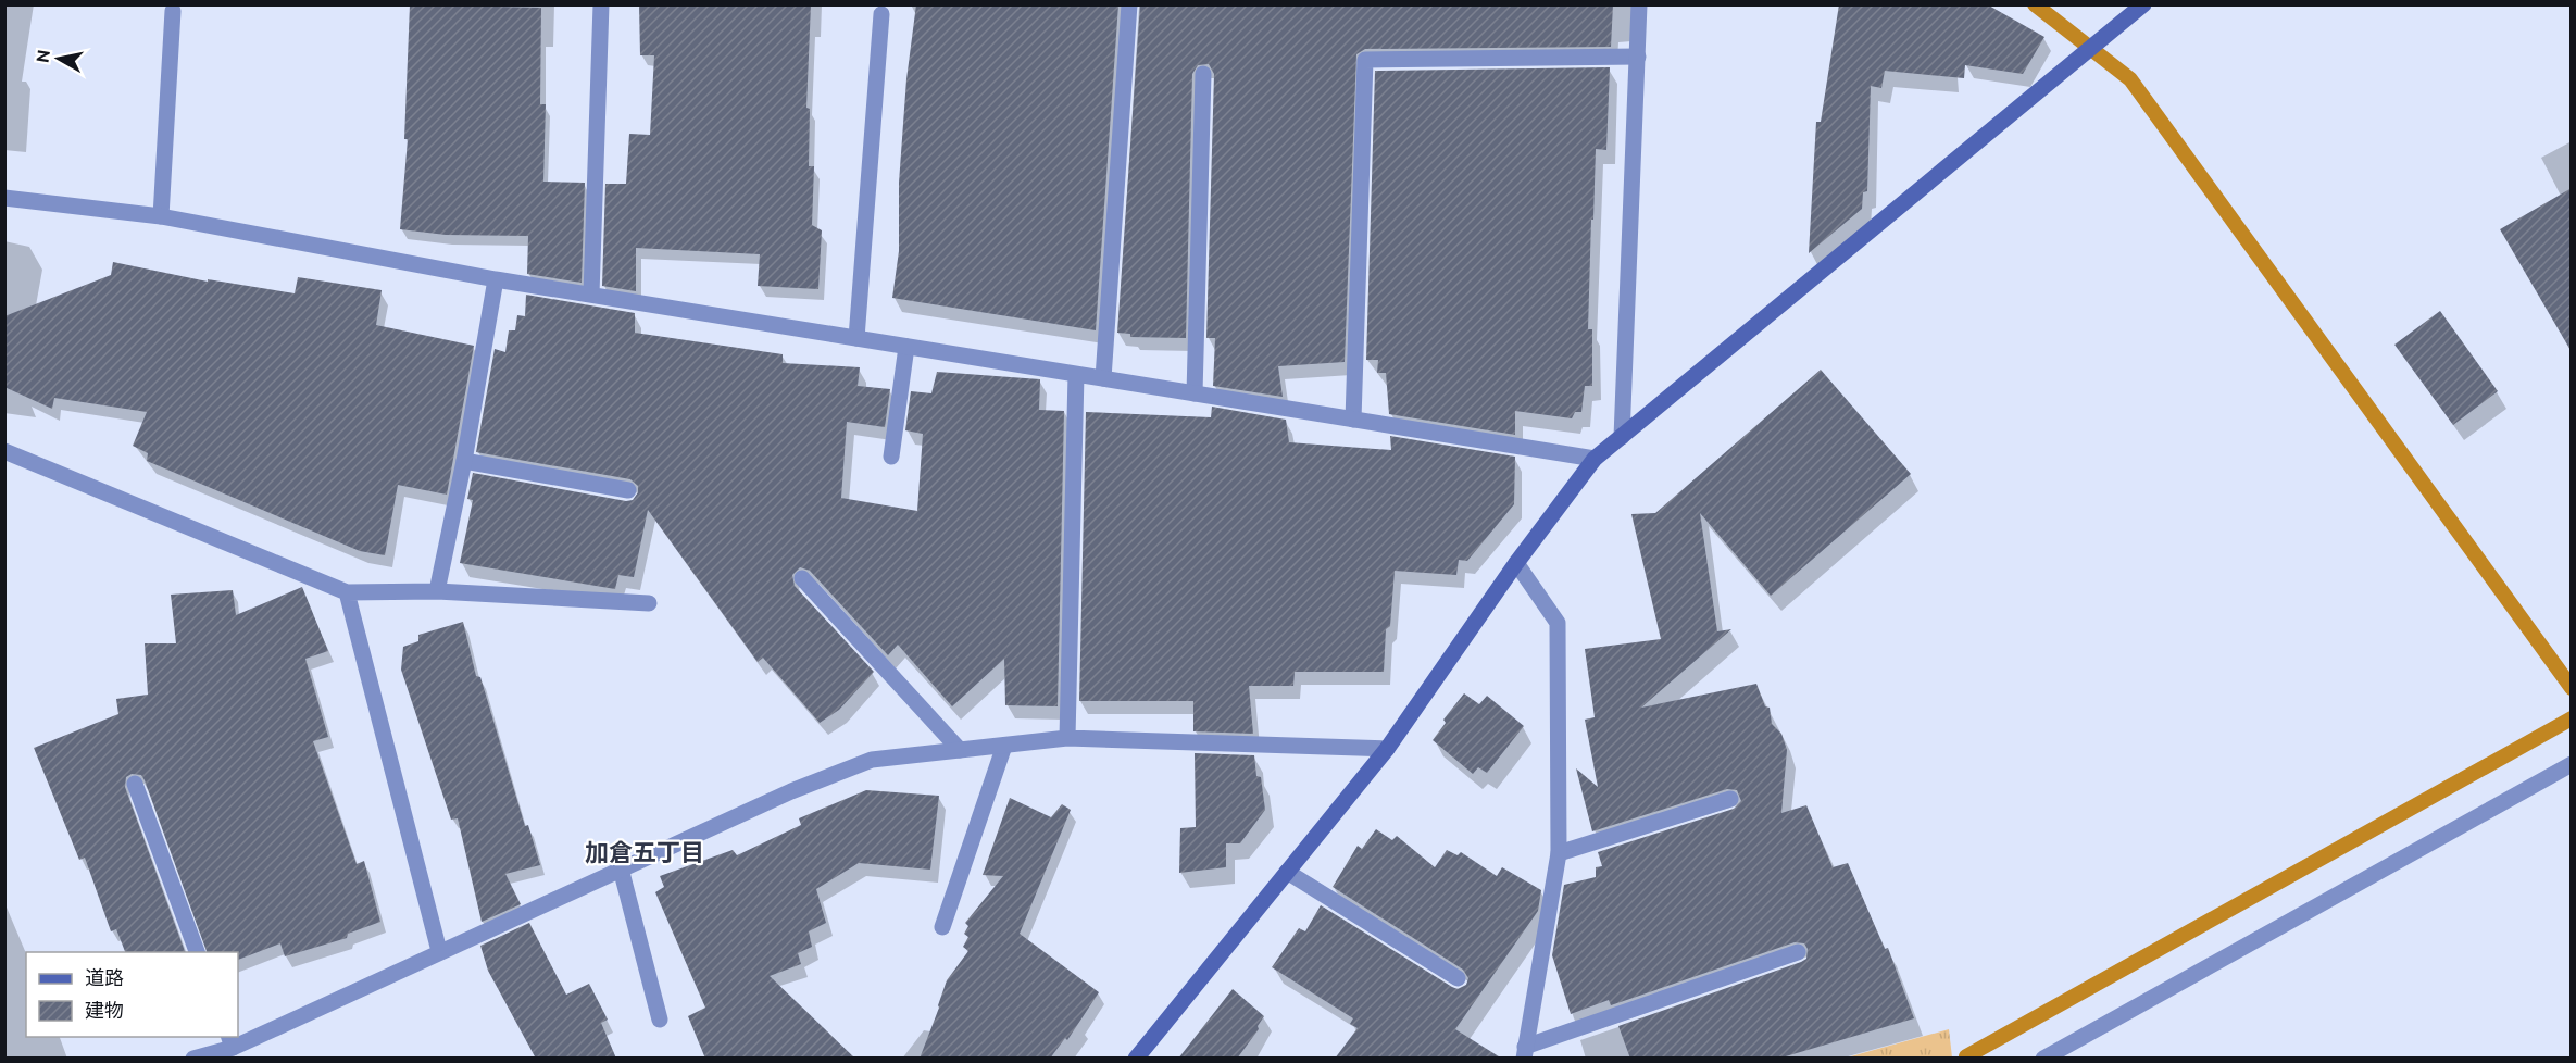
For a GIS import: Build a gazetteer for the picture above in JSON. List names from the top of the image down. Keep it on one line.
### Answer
{"districts":["加倉五丁目"],"legend":["道路","建物"],"north":"left"}
